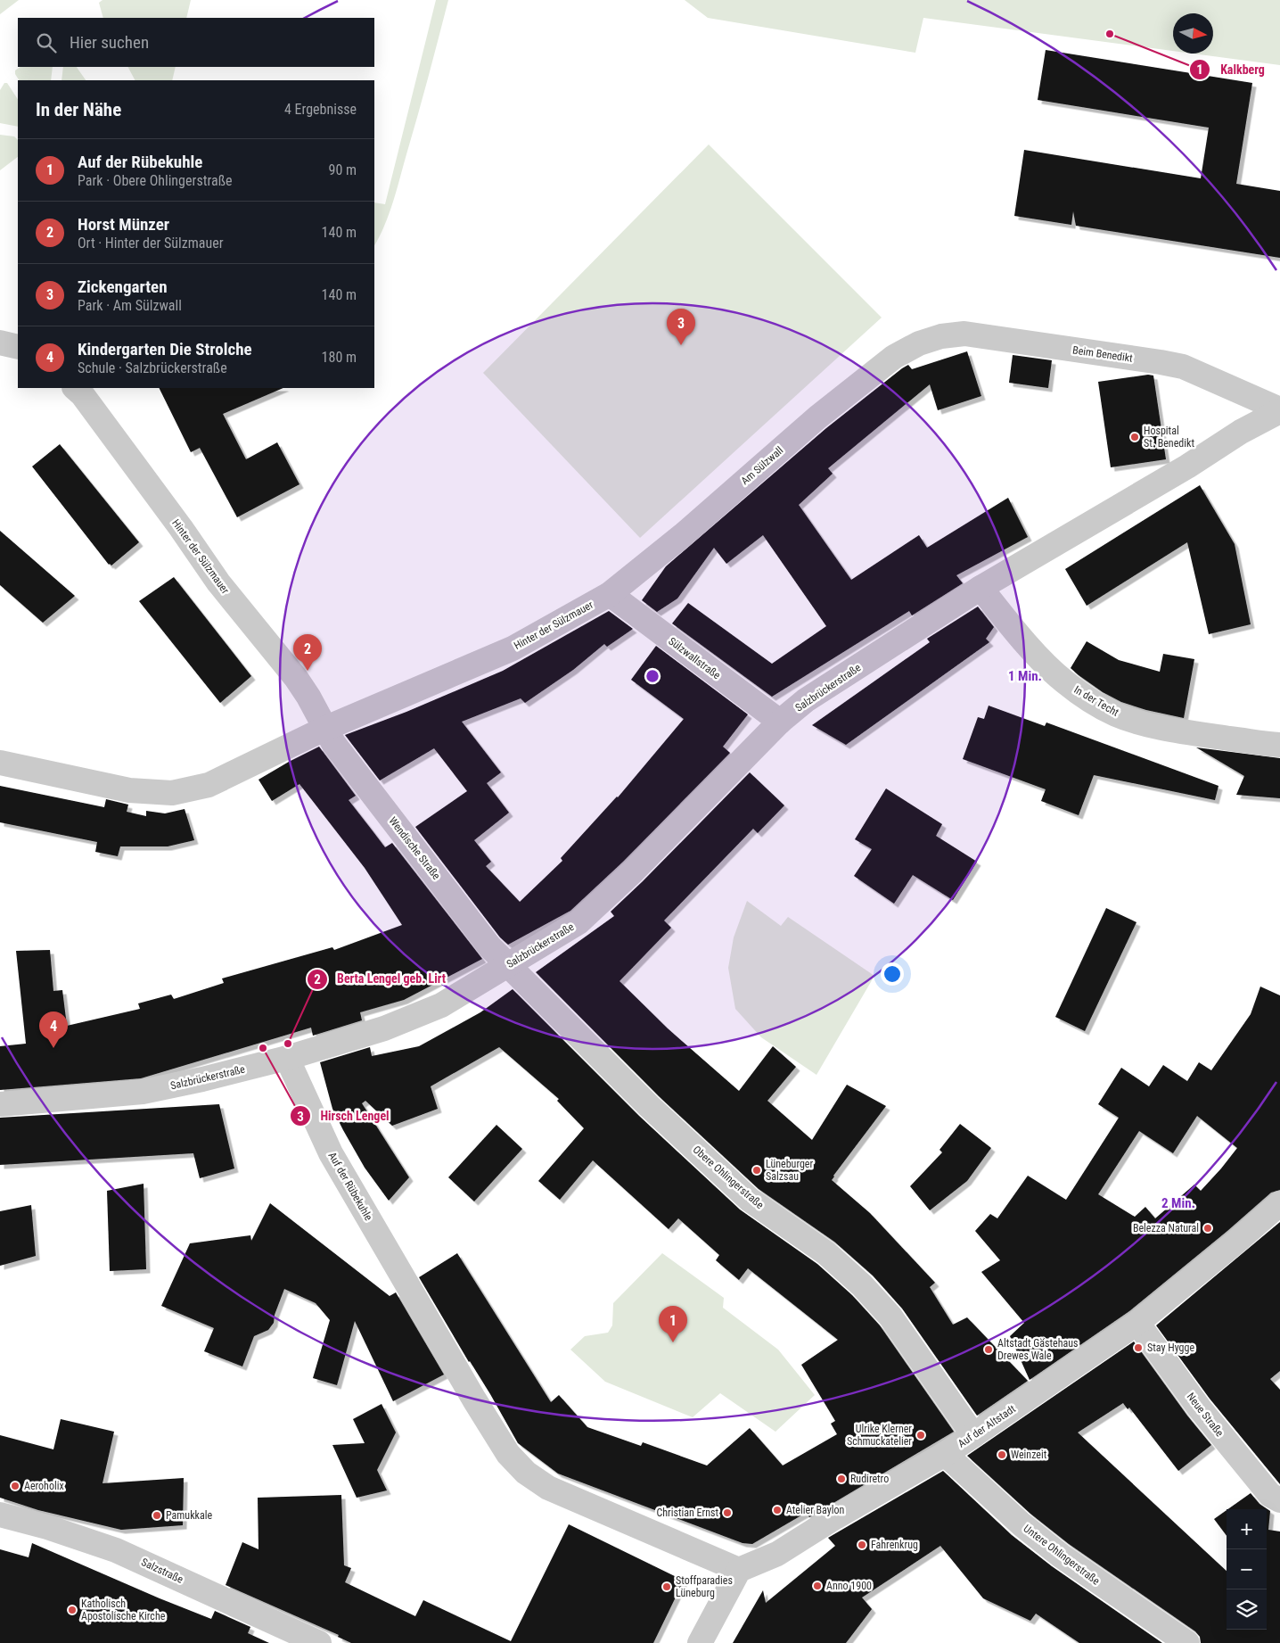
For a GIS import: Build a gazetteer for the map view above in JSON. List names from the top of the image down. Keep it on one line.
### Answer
{"streets":{"street":["Beim Benedikt","Am Sülzwall","Hinter der Sülzmauer","Sülzwallstraße","Salzbrückerstraße","In der Techt","Wendische Straße","Obere Ohlingerstraße","Auf der Rübekuhle","Neue Straße","Auf der Altstadt","Untere Ohlingerstraße","Salzstraße"]},"crossings":[["Beim Benedikt","Am Sülzwall"],["Beim Benedikt","Salzbrückerstraße"],["Beim Benedikt","In der Techt"],["Am Sülzwall","Hinter der Sülzmauer"],["Am Sülzwall","Sülzwallstraße"],["Hinter der Sülzmauer","Sülzwallstraße"],["Hinter der Sülzmauer","Wendische Straße"],["Sülzwallstraße","Salzbrückerstraße"],["Salzbrückerstraße","In der Techt"],["Salzbrückerstraße","Wendische Straße"],["Salzbrückerstraße","Obere Ohlingerstraße"],["Salzbrückerstraße","Auf der Rübekuhle"],["Wendische Straße","Obere Ohlingerstraße"],["Obere Ohlingerstraße","Auf der Altstadt"],["Auf der Rübekuhle","Auf der Altstadt"],["Neue Straße","Auf der Altstadt"],["Auf der Altstadt","Untere Ohlingerstraße"]],"places":["Kalkberg","Hospital St. Benedikt","Berta Lengel geb. Lirt","Hirsch Lengel","Lüneburger Salzsau","Belezza Natural","Stay Hygge","Altstadt Gästehaus Drewes Wale","Ulrike Klerner Schmuckatelier","Weinzeit","Rudiretro","Aeroholix","Atelier Baylon","Christian Ernst","Pamukkale","Fahrenkrug","Anno 1900","Stoffparadies Lüneburg","Katholisch Apostolische Kirche"],"north":"right","page":{"search":"Hier suchen","heading":["In der Nähe","4 Ergebnisse"],"list":[{"mark":"1","name":"Auf der Rübekuhle","note":"Park · Obere Ohlingerstraße","value":"90 m"},{"mark":"2","name":"Horst Münzer","note":"Ort · Hinter der Sülzmauer","value":"140 m"},{"mark":"3","name":"Zickengarten","note":"Park · Am Sülzwall","value":"140 m"},{"mark":"4","name":"Kindergarten Die Strolche","note":"Schule · Salzbrückerstraße","value":"180 m"}],"pins":["3","2","4","1"],"map_buttons":["+","−"]},"rings":["1 Min.","2 Min."]}
